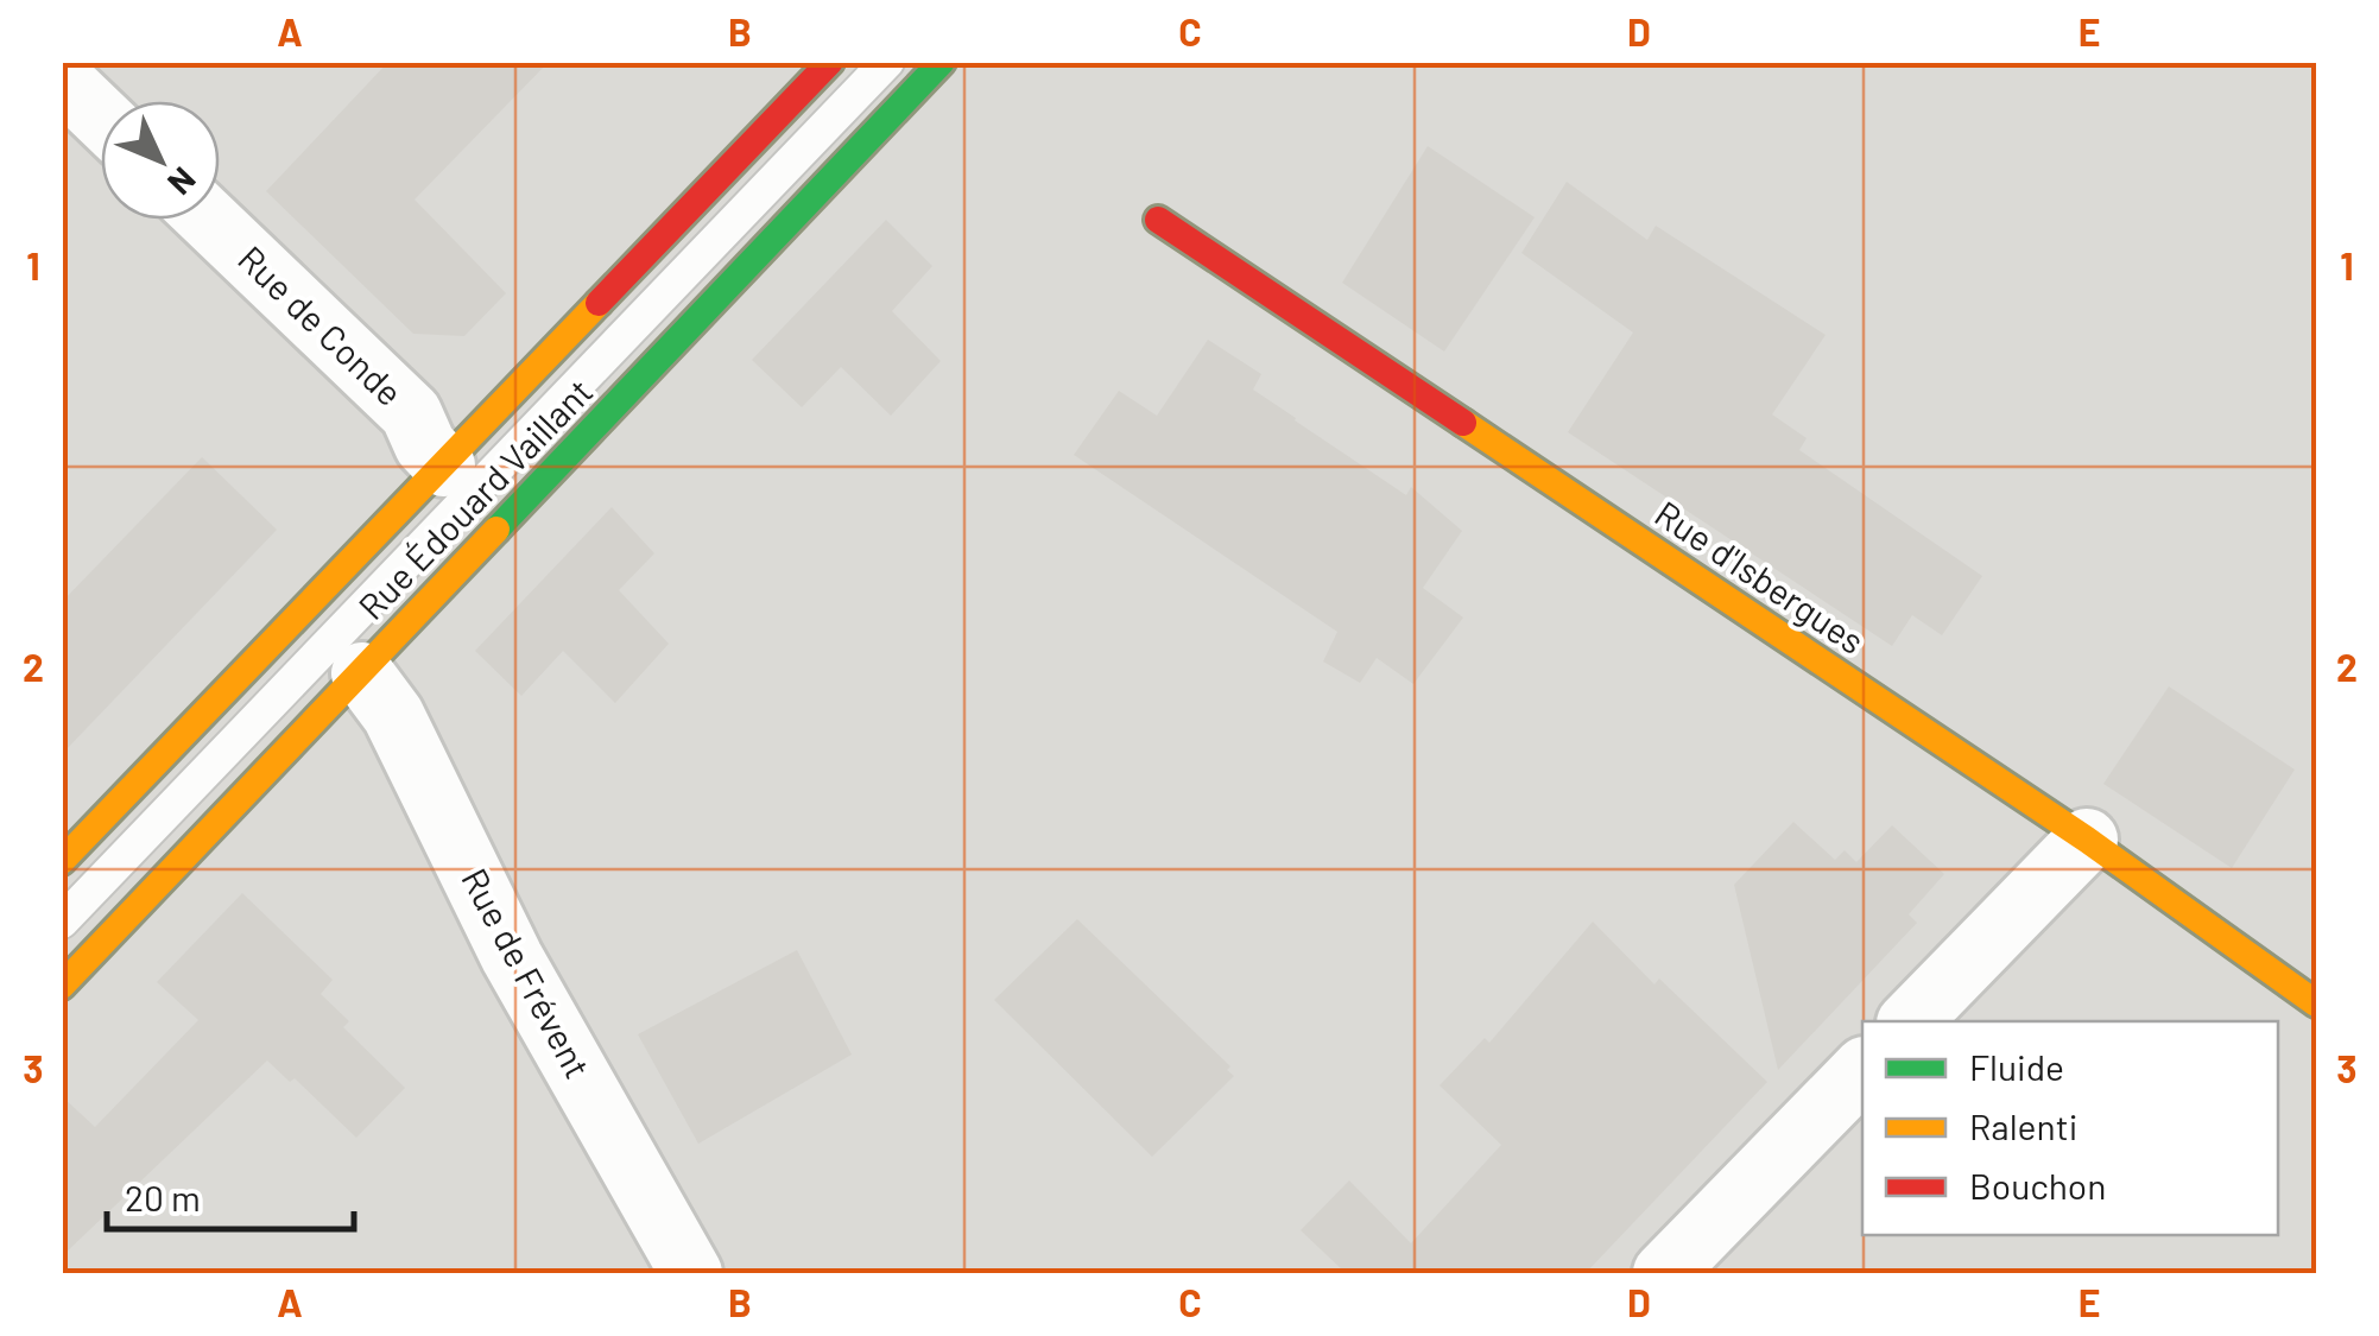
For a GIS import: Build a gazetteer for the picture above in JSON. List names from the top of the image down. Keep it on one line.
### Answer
{"streets":{"main road":["Rue Édouard Vaillant","Rue d'Isbergues"],"street":["Rue de Conde","Rue de Frévent"]},"crossings":[["Rue de Conde","Rue Édouard Vaillant"],["Rue Édouard Vaillant","Rue de Frévent"]],"legend":["Fluide","Ralenti","Bouchon"],"scale_bar":"20 m","north":"bottom right","grid":{"columns":["A","B","C","D","E"],"rows":["1","2","3"]}}
